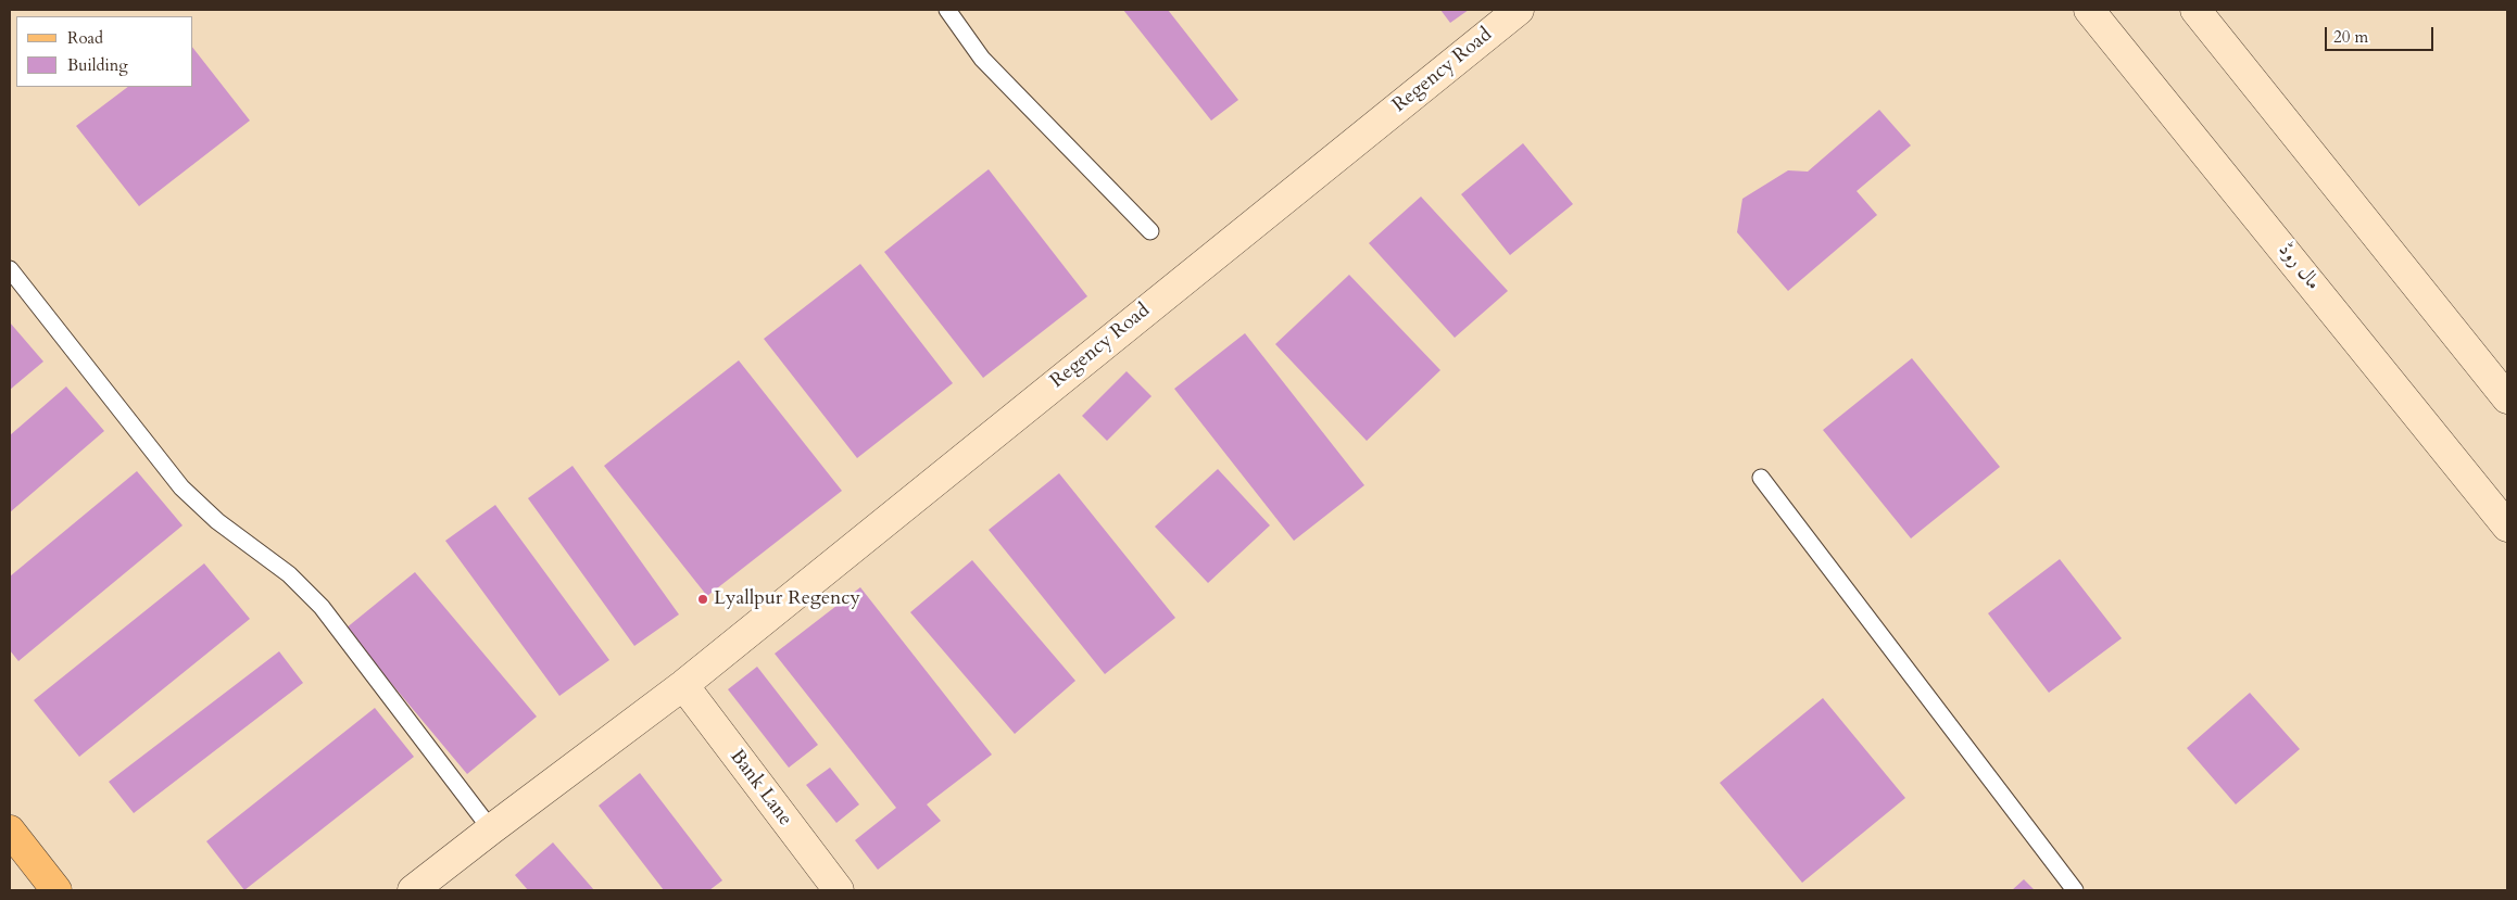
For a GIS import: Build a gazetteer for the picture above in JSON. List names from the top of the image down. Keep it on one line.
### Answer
{"streets":{"street":["Regency Road","مال روڈ","Bank Lane"]},"crossings":[["Regency Road","Bank Lane"]],"places":["Lyallpur Regency"],"legend":["Road","Building"],"scale_bar":"20 m"}
